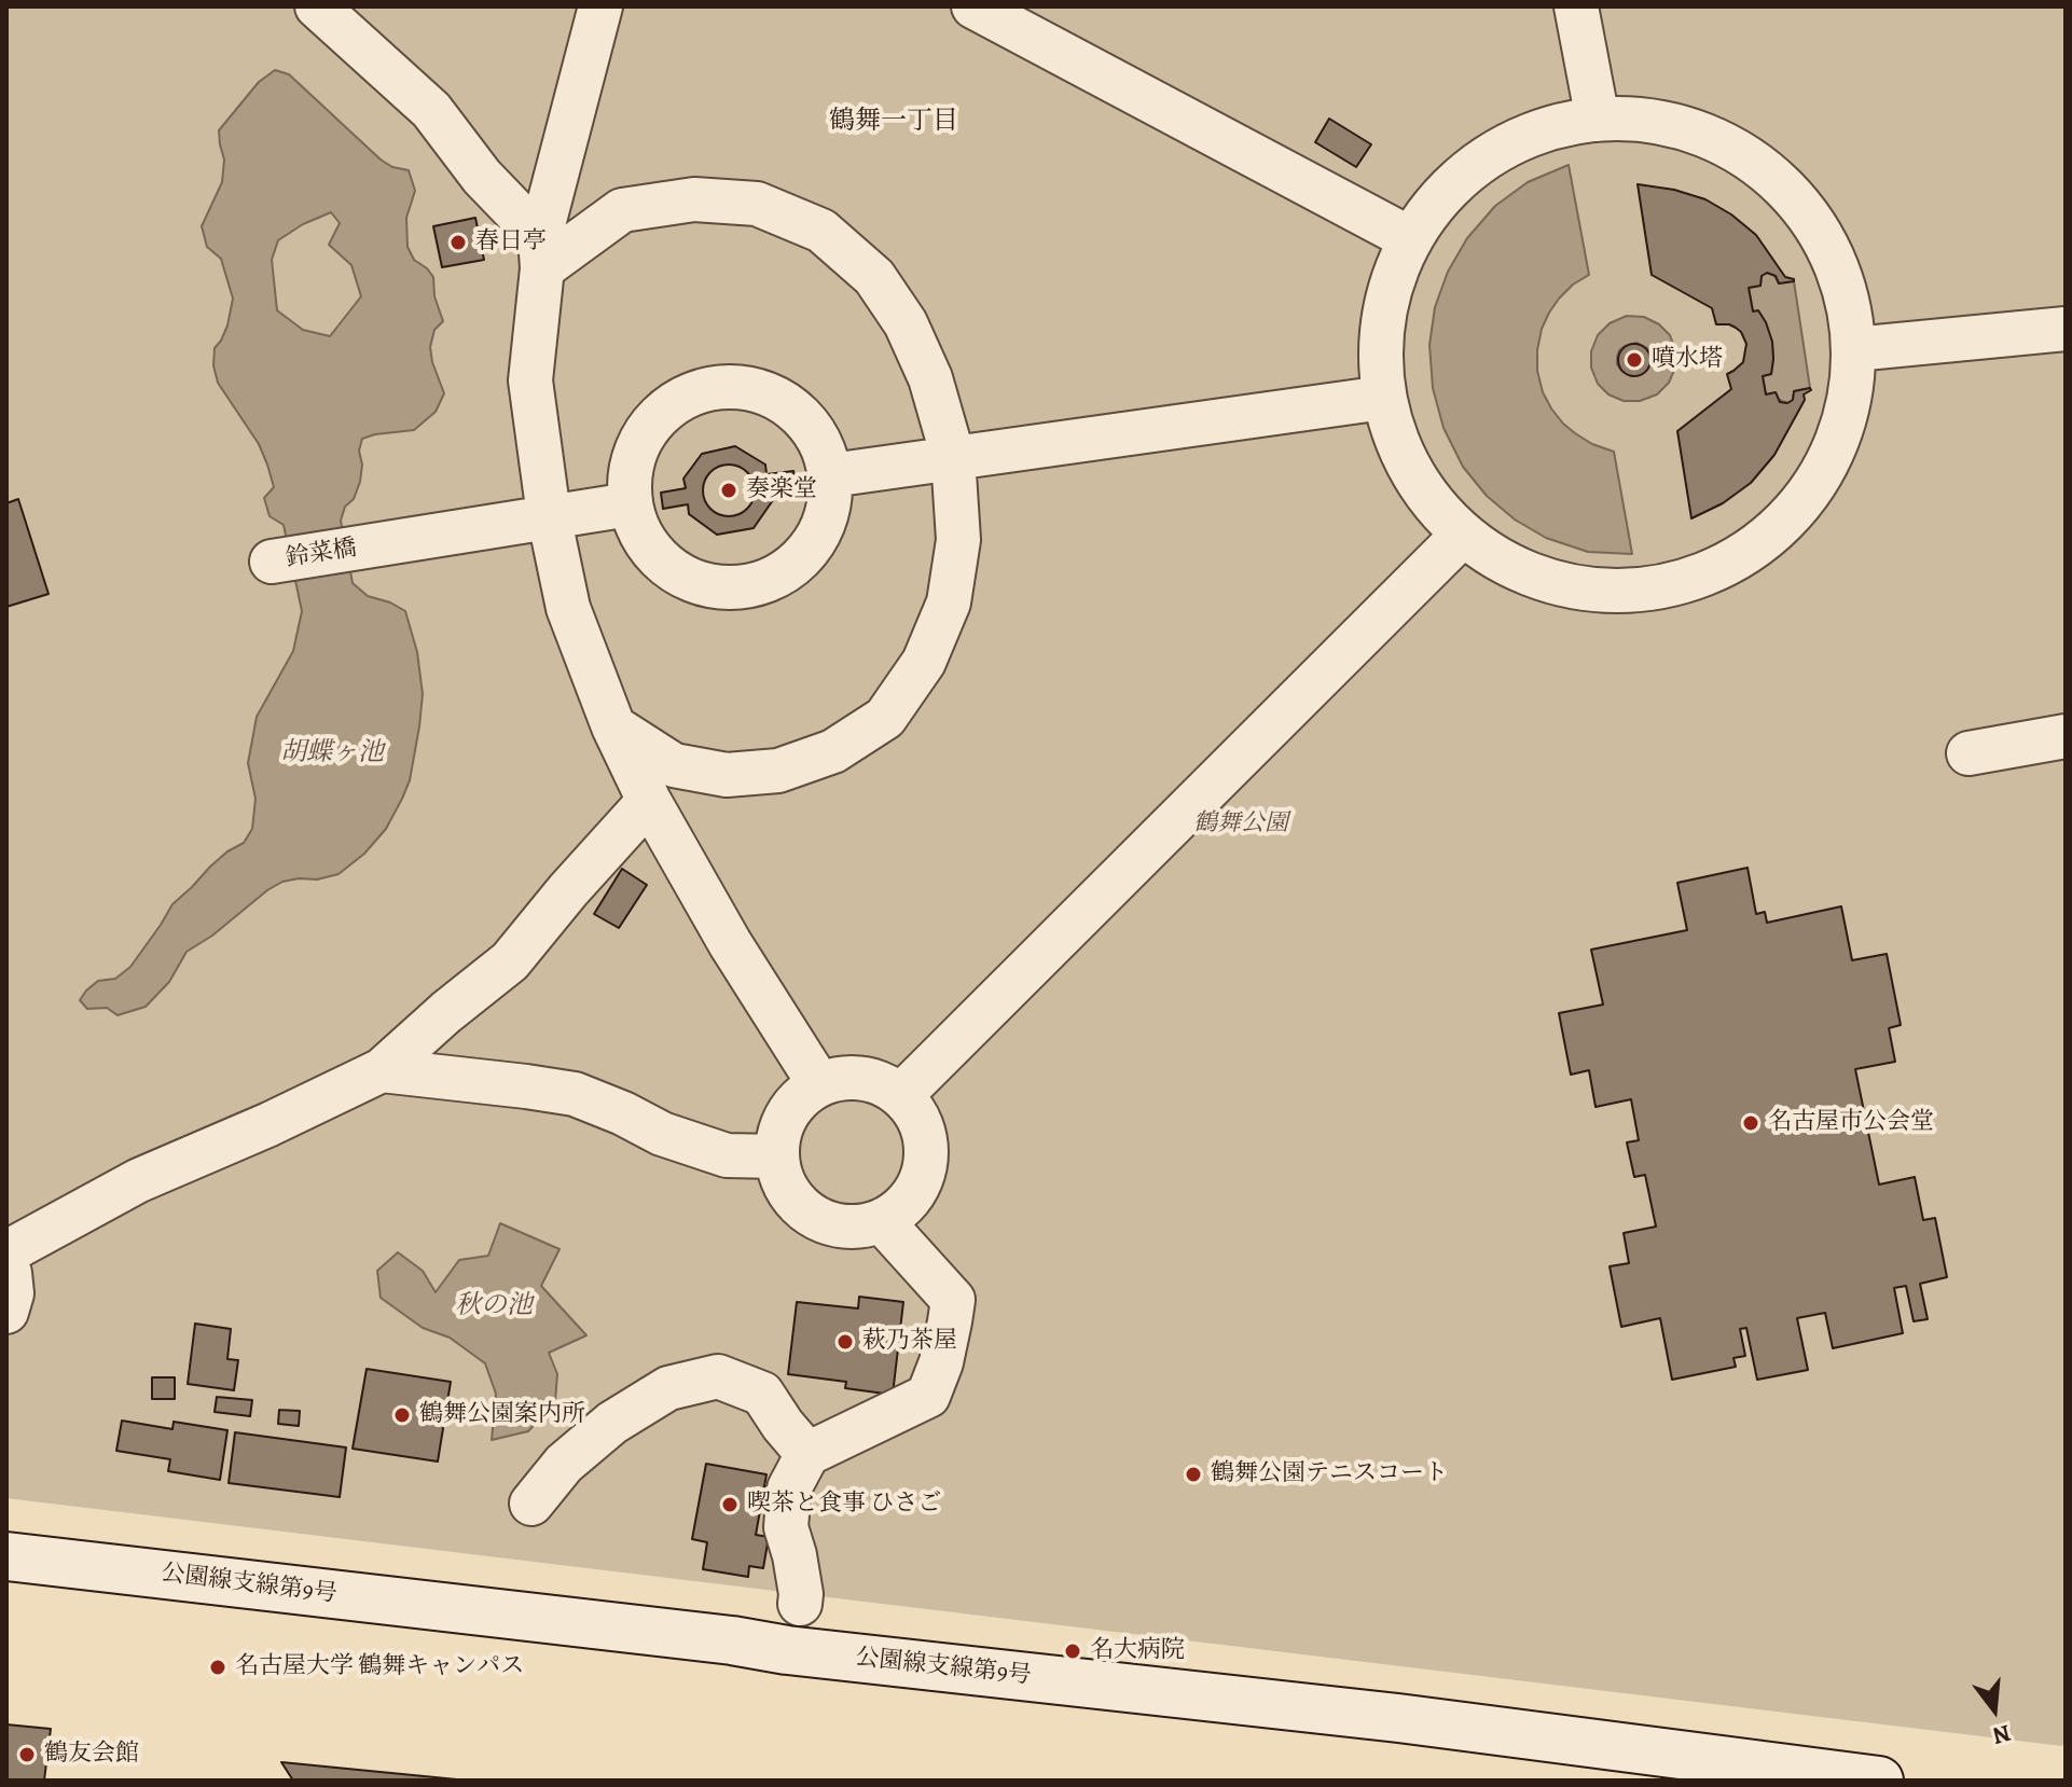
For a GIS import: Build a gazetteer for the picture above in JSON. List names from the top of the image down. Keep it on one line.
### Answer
{"streets":{"street":["鈴菜橋","公園線支線第9号"]},"districts":["鶴舞一丁目"],"water":["胡蝶ヶ池","秋の池"],"parks":["鶴舞公園"],"places":["春日亭","噴水塔","奏楽堂","名古屋市公会堂","萩乃茶屋","鶴舞公園案内所","鶴舞公園テニスコート","喫茶と食事 ひさご","名大病院","名古屋大学 鶴舞キャンパス","鶴友会館"],"north":"bottom"}
